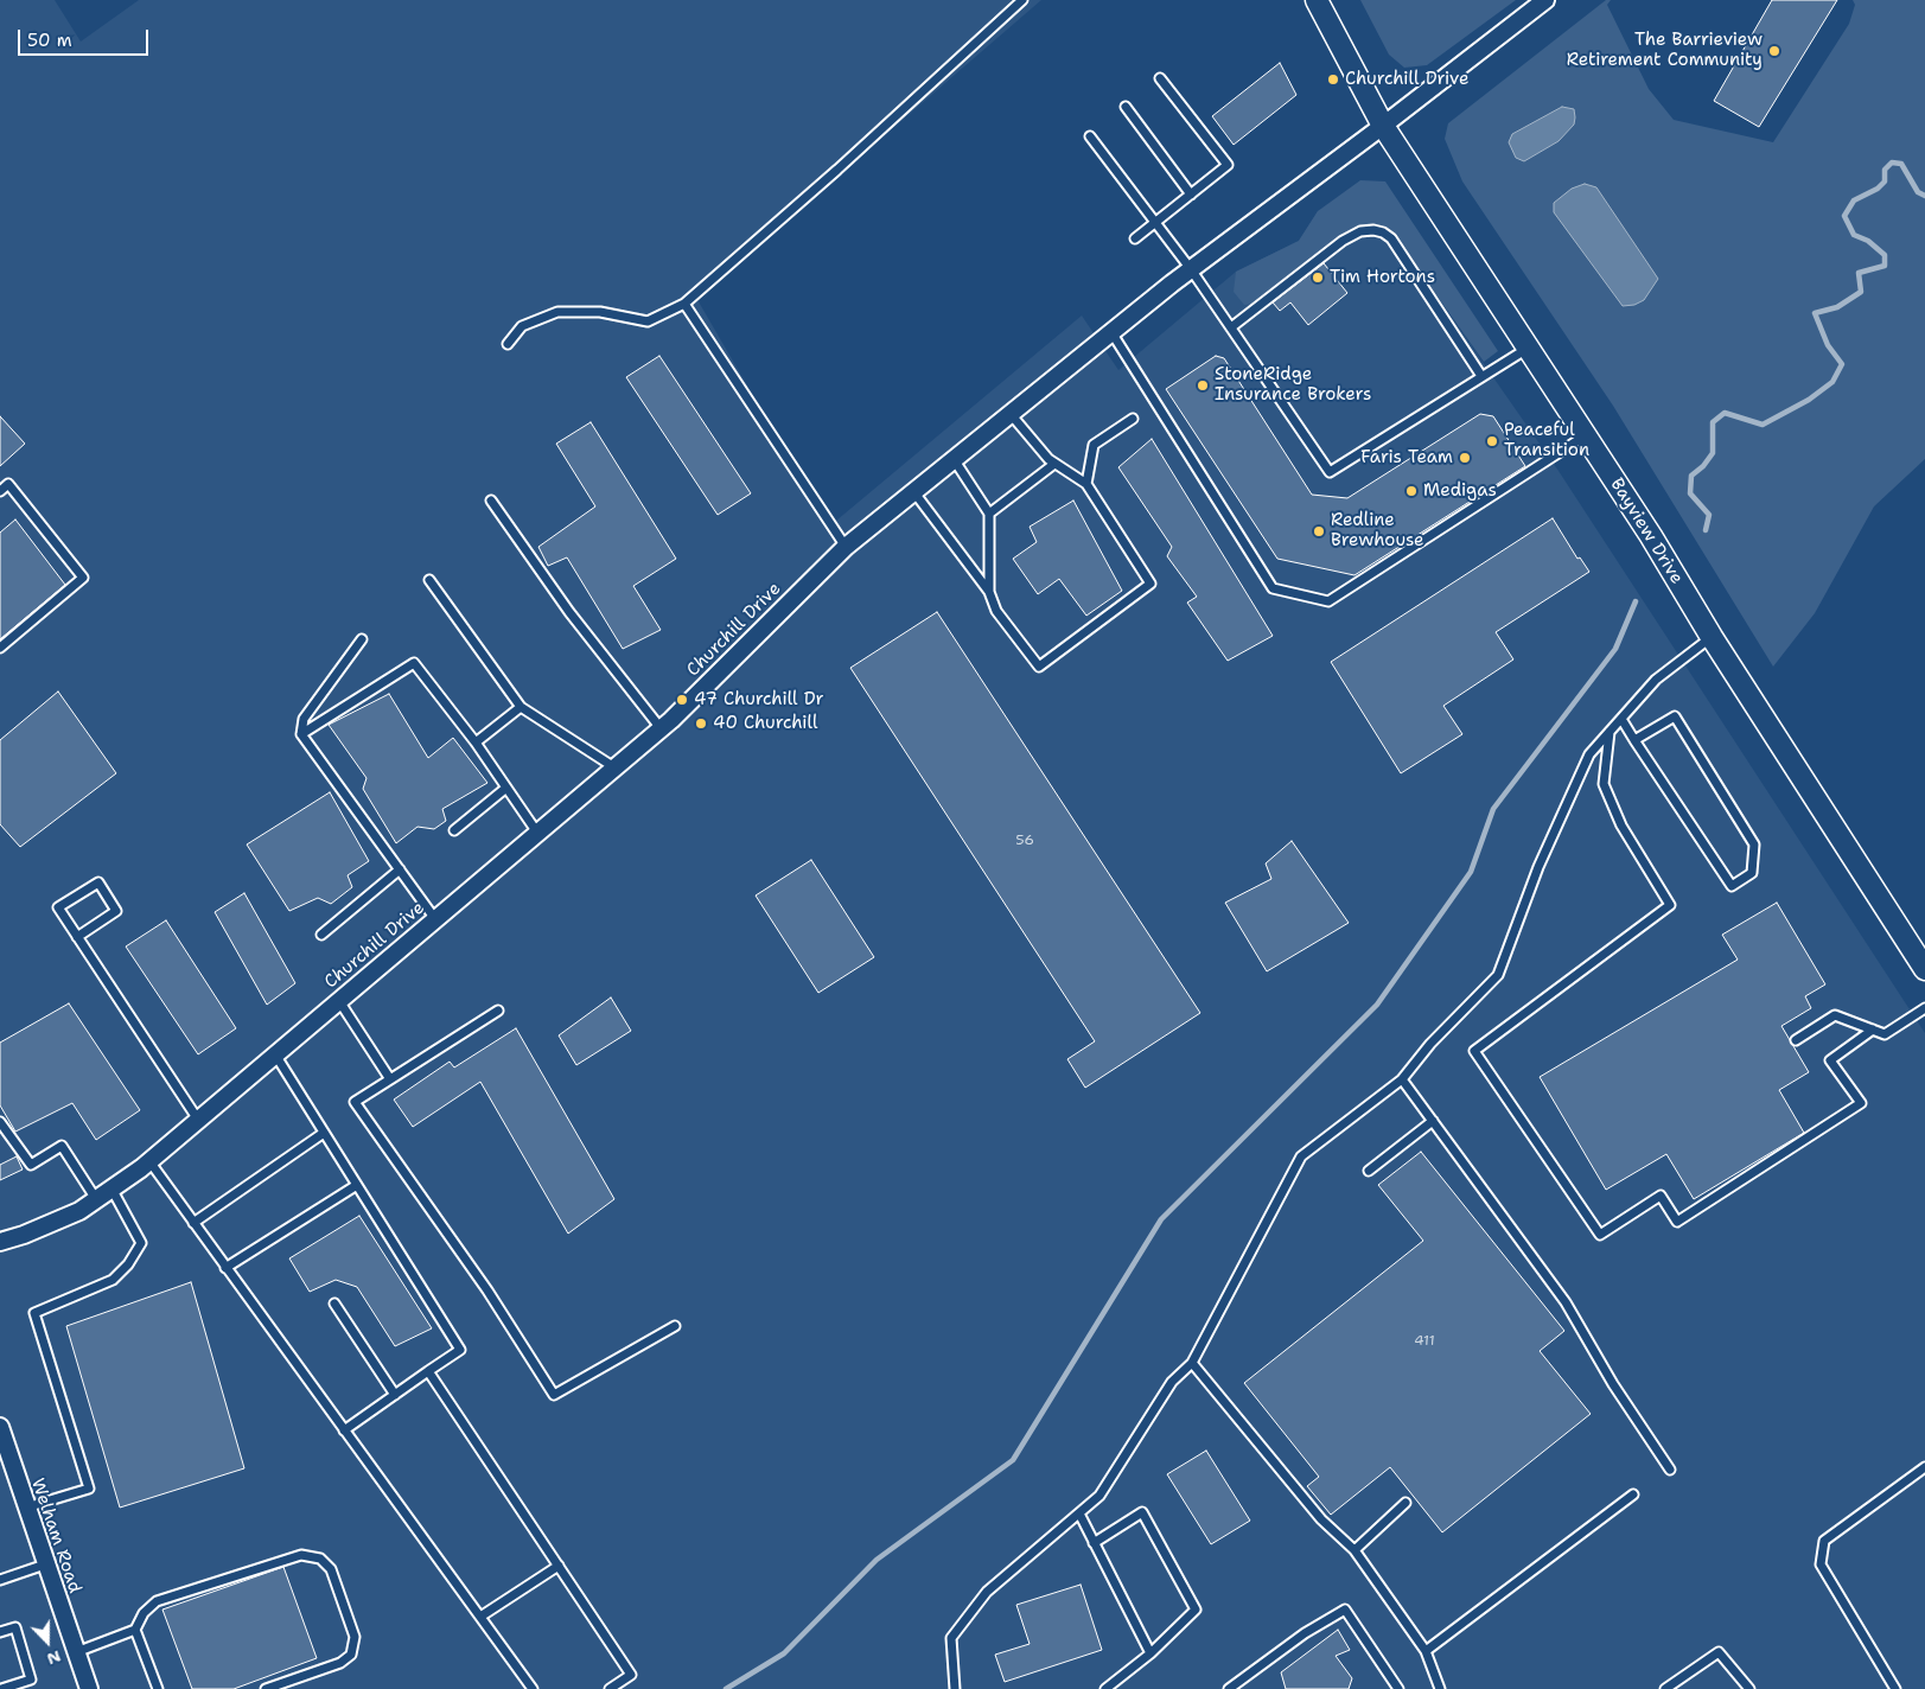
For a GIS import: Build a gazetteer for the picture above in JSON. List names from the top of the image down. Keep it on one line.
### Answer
{"streets":{"street":["Bayview Drive","Churchill Drive","Welham Road"]},"crossings":[["Bayview Drive","Churchill Drive"]],"places":["The Barrieview Retirement Community","Churchill Drive","Tim Hortons","StoneRidge Insurance Brokers","Peaceful Transition","Faris Team","Medigas","Redline Brewhouse","47 Churchill Dr","40 Churchill"],"house_numbers":["56","411"],"scale_bar":"50 m","north":"bottom"}
